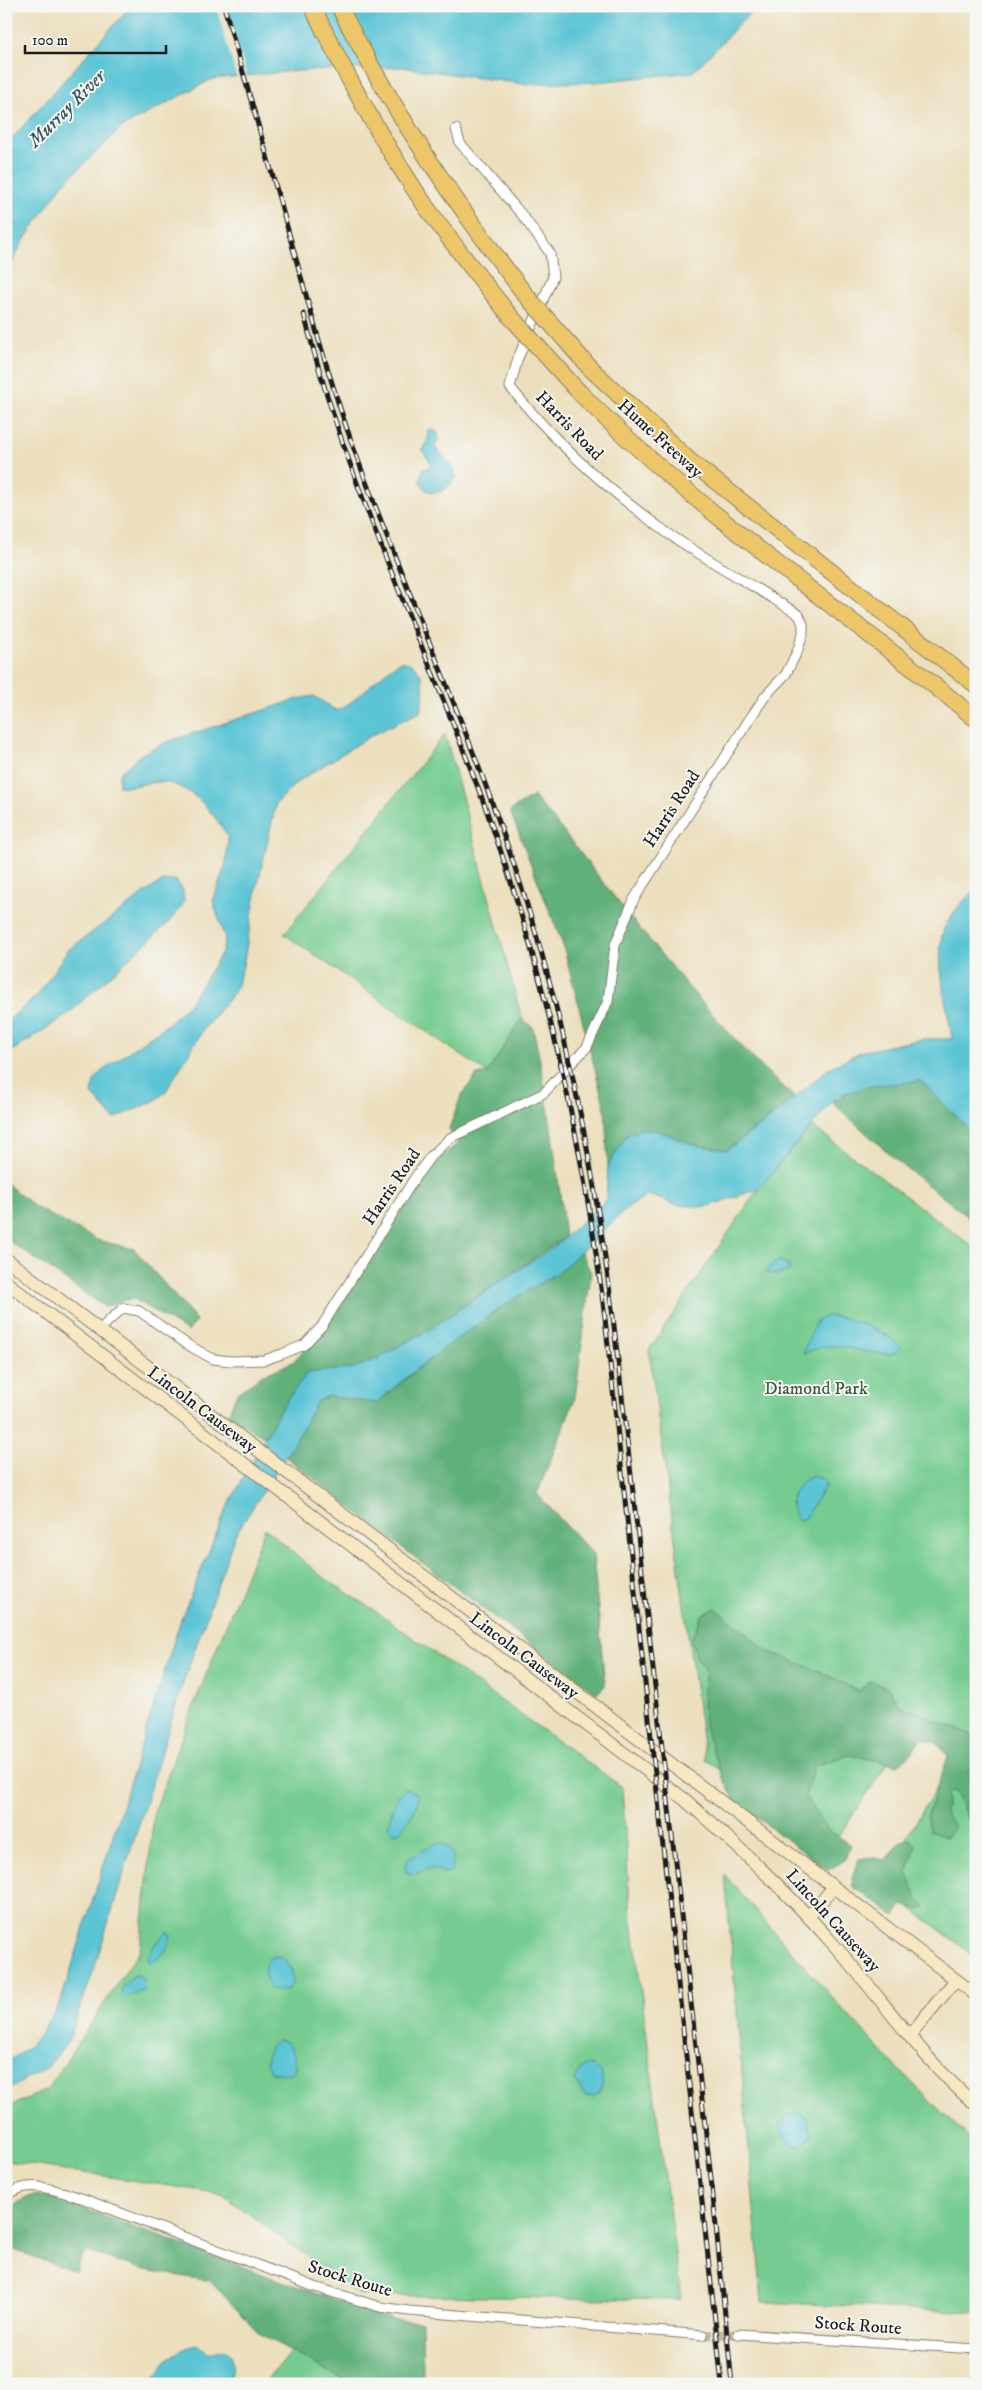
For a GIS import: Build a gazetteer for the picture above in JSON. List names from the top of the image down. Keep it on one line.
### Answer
{"streets":{"highway":["Hume Freeway"],"main road":["Lincoln Causeway"],"street":["Harris Road","Stock Route"]},"crossings":[["Harris Road","Lincoln Causeway"]],"water":["Murray River"],"parks":["Diamond Park"],"scale_bar":"100 m"}
